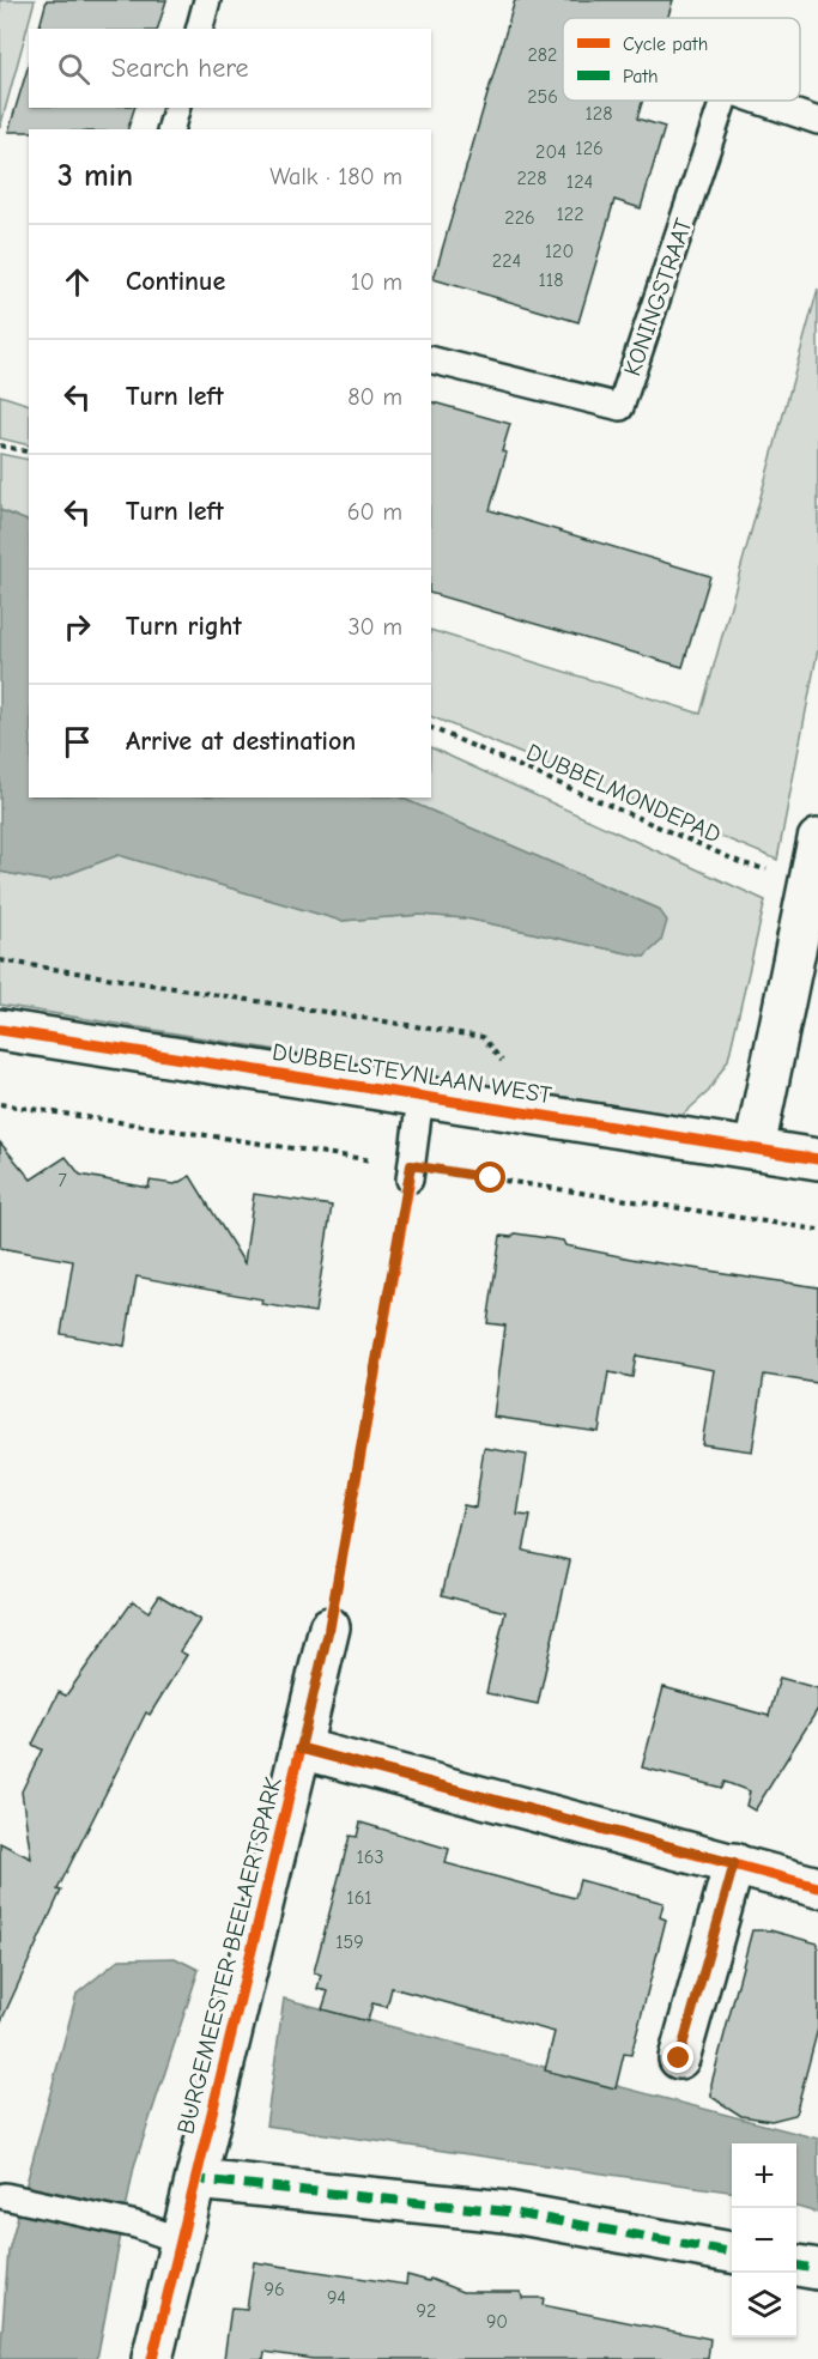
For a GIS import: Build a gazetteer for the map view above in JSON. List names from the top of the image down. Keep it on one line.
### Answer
{"streets":{"street":["DUBBELSTEYNLAAN WEST","BURGEMEESTER BEELAERTSPARK"],"lane":["KONINGSTRAAT"],"path":["DUBBELMONDEPAD"]},"house_numbers":["282","256","128","126","204","228","124","122","226","120","224","118","7","163","161","159","96","94","92","90"],"legend":["Cycle path","Path"],"page":{"search":"Search here","heading":["3 min","Walk · 180 m"],"list":[["Continue","10 m"],["Turn left","80 m"],["Turn left","60 m"],["Turn right","30 m"],"Arrive at destination"],"map_buttons":["+","−"]}}
